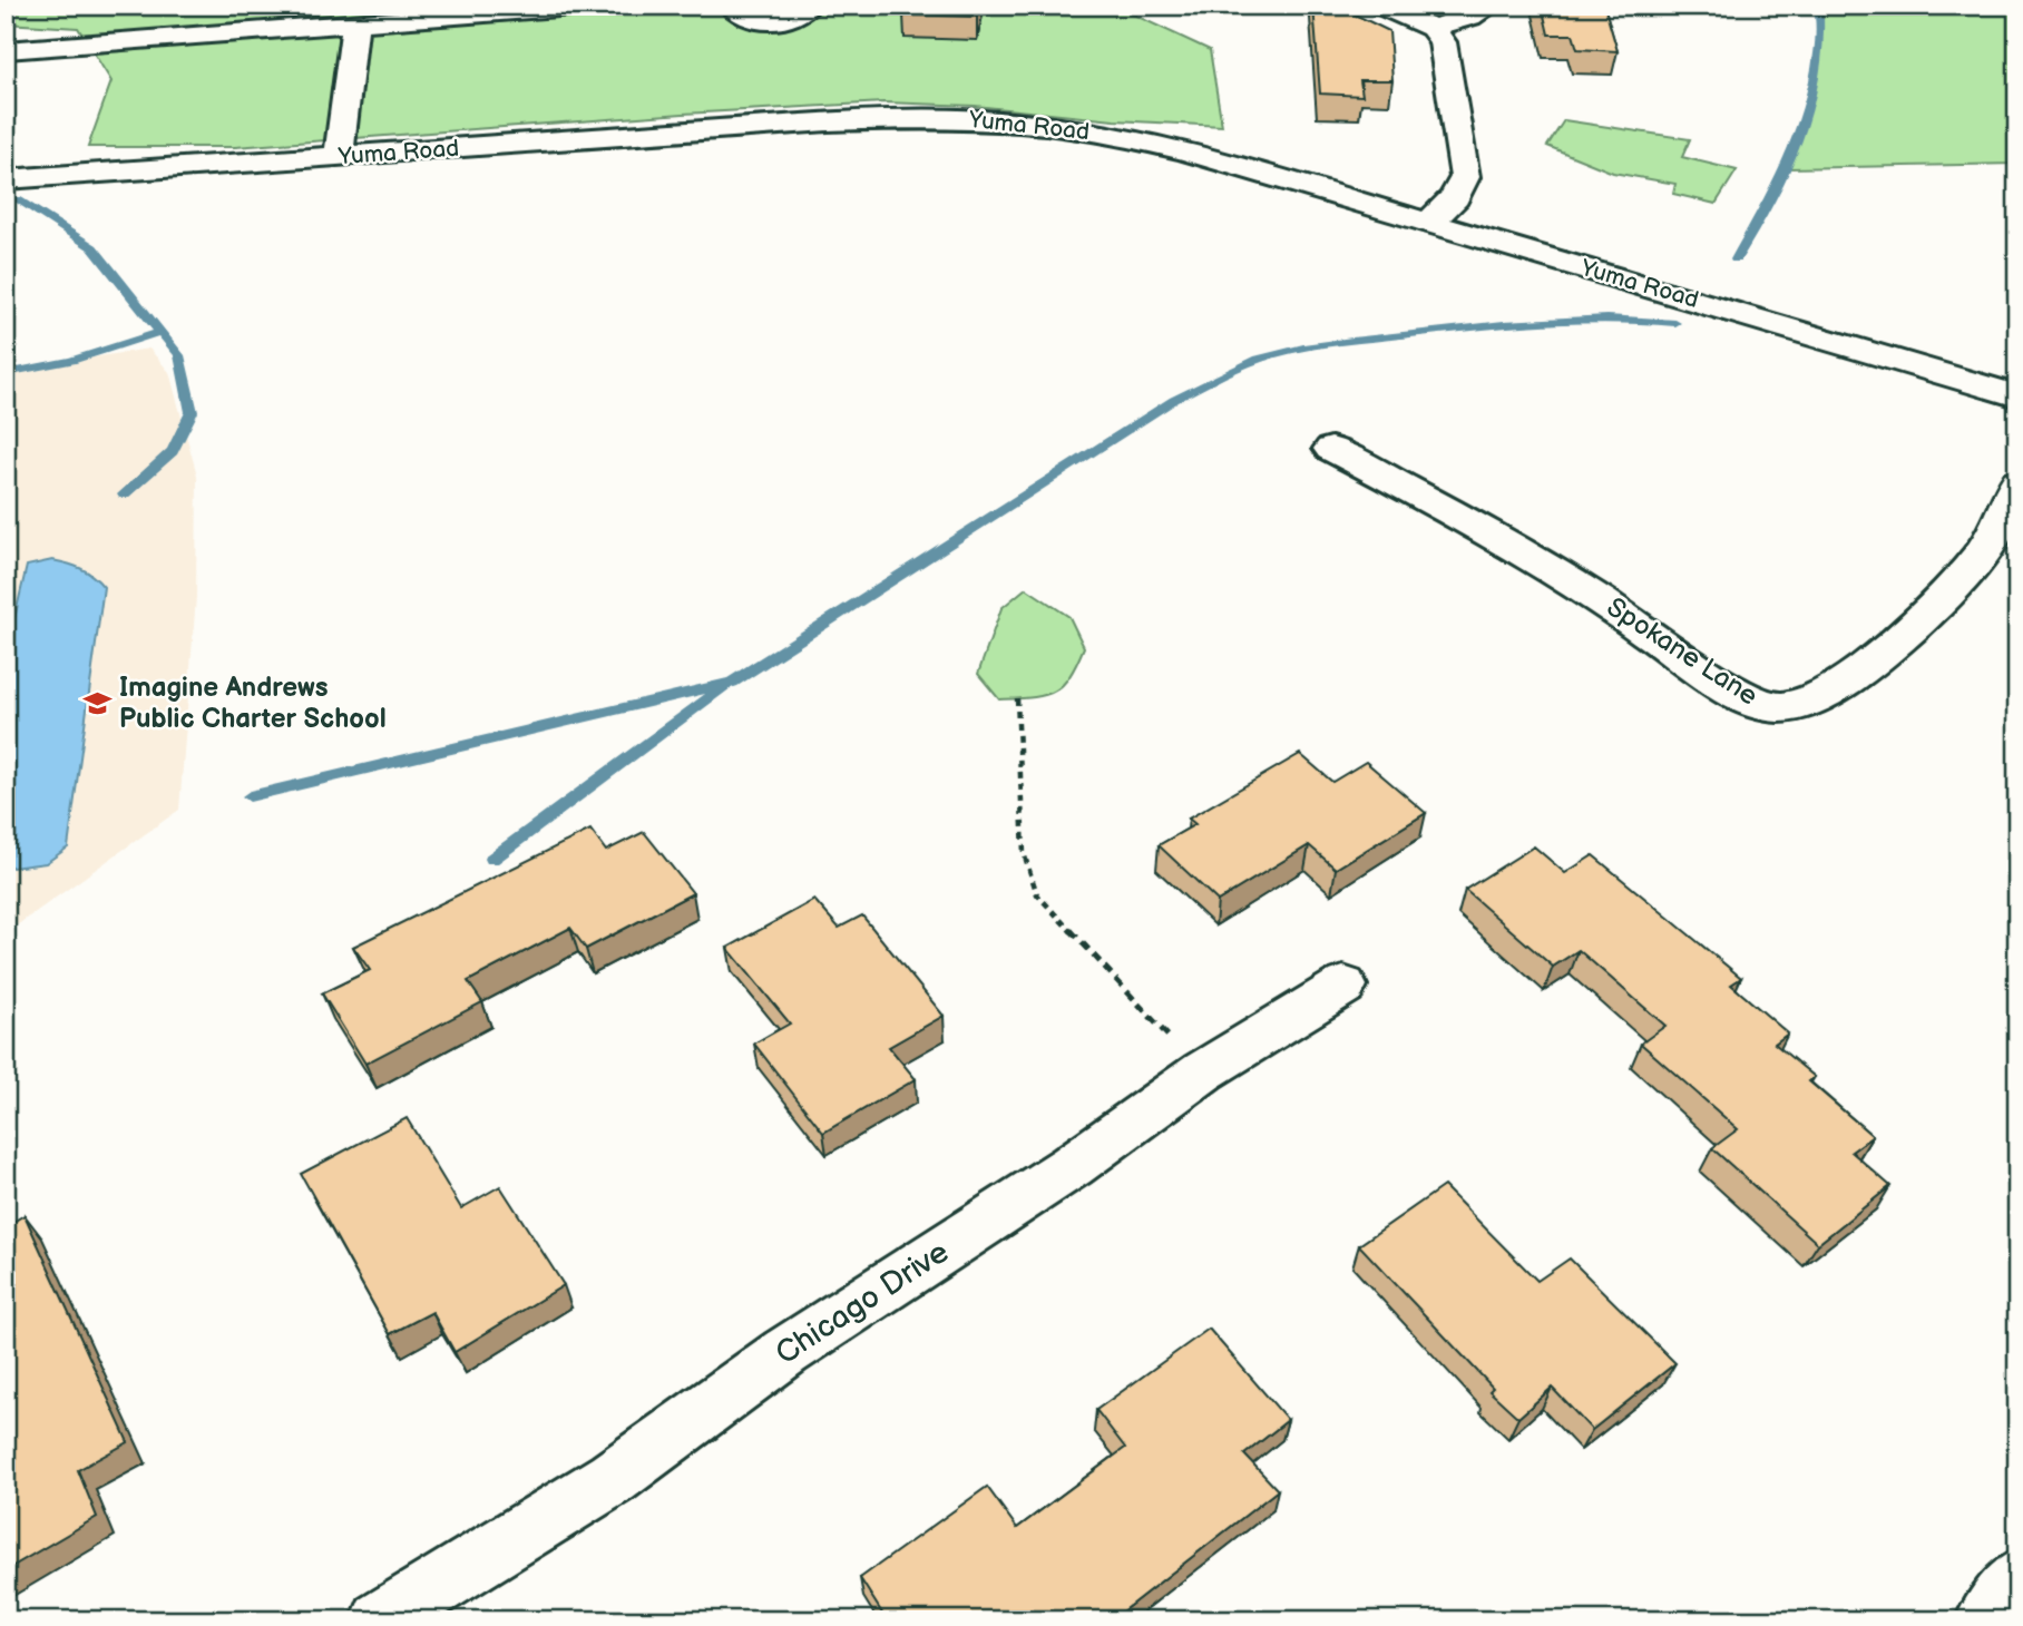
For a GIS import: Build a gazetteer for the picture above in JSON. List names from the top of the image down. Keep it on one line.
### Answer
{"streets":{"street":["Yuma Road","Spokane Lane","Chicago Drive"]},"places":{"school or university":["Imagine Andrews Public Charter School"]}}
